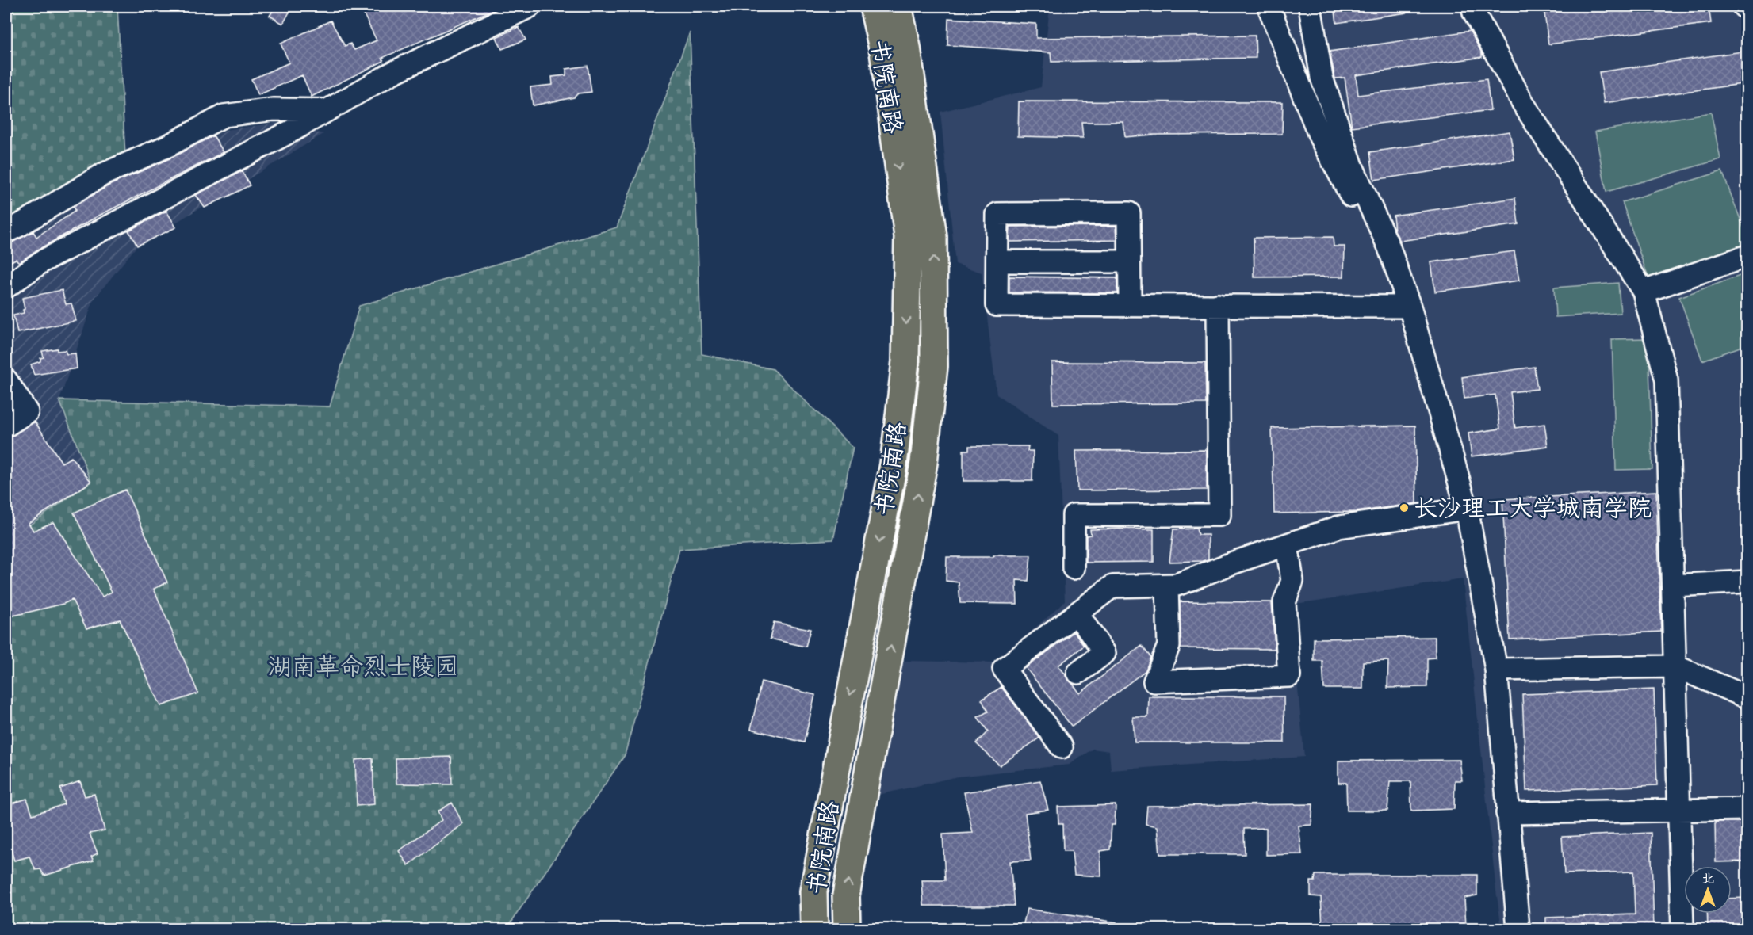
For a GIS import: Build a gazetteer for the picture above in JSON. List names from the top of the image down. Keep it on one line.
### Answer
{"streets":{"main road":["书院南路"]},"parks":["湖南革命烈士陵园"],"places":["长沙理工大学城南学院"],"north":"top"}
